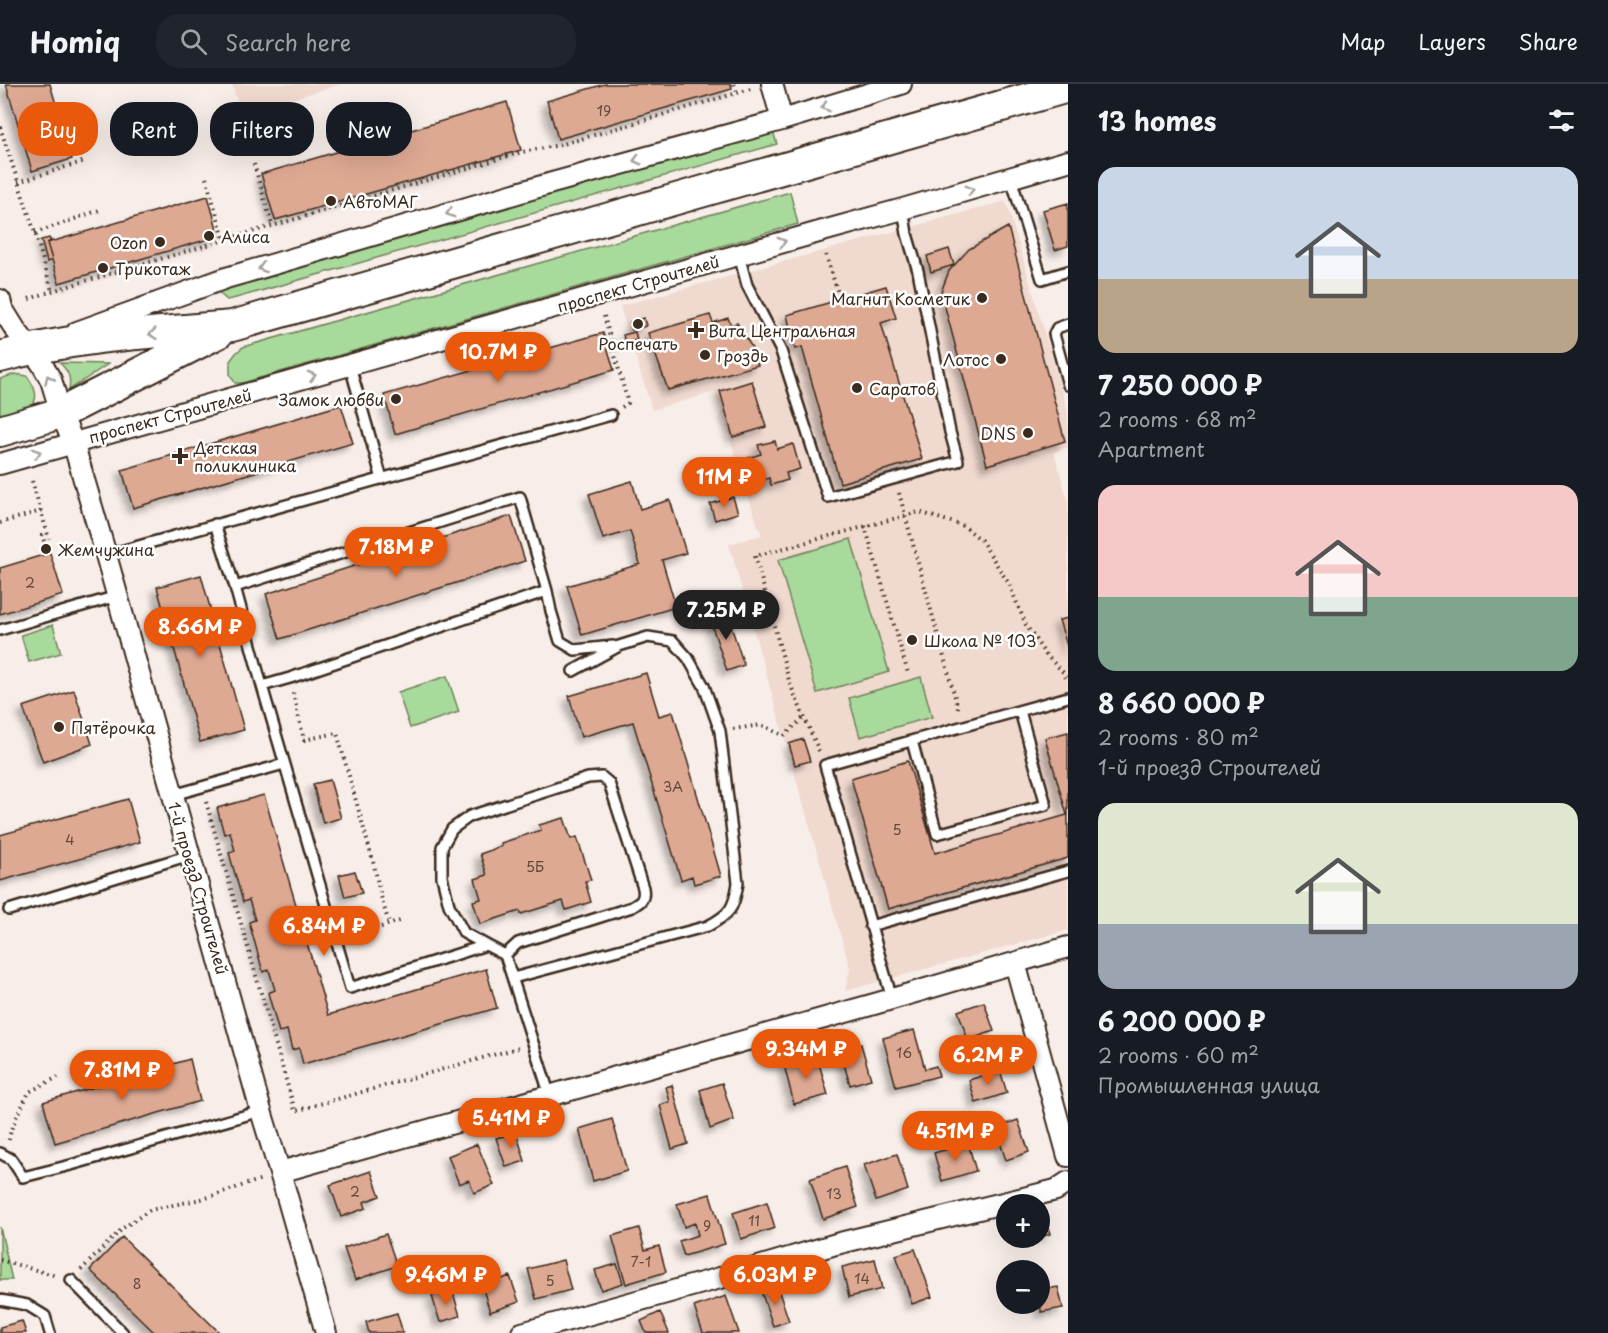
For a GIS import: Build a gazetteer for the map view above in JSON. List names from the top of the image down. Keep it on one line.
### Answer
{"streets":{"main road":["проспект Строителей"],"street":["1-й проезд Строителей"]},"crossings":[["проспект Строителей","1-й проезд Строителей"]],"places":{"other":["АвтоМАГ","Алиса","Ozon","Трикотаж","Магнит Косметик","Роспечать","Гроздь","Лотос","Саратов","Замок любви","DNS","Жемчужина","Школа № 103","Пятёрочка"],"health":["Вита Центральная","Детская поликлиника"]},"house_numbers":["19","2","3А","5","4","5Б","16","2","13","11","9","7-1","14","5","8"],"page":{"header":"Homiq","search":"Search here","nav":["Map","Layers","Share"],"heading":"13 homes","chip":["Buy","Rent","Filters","New"],"list":[{"name":"7 250 000 ₽","note":"2 rooms · 68 m² · Apartment"},{"name":"8 660 000 ₽","note":"2 rooms · 80 m² · 1-й проезд Строителей"},{"name":"6 200 000 ₽","note":"2 rooms · 60 m² · Промышленная улица"}],"price":["10.7M ₽","11M ₽","7.18M ₽","7.25M ₽","8.66M ₽","6.84M ₽","9.34M ₽","6.2M ₽","7.81M ₽","5.41M ₽","4.51M ₽","9.46M ₽","6.03M ₽"],"map_buttons":["+","−"]}}
